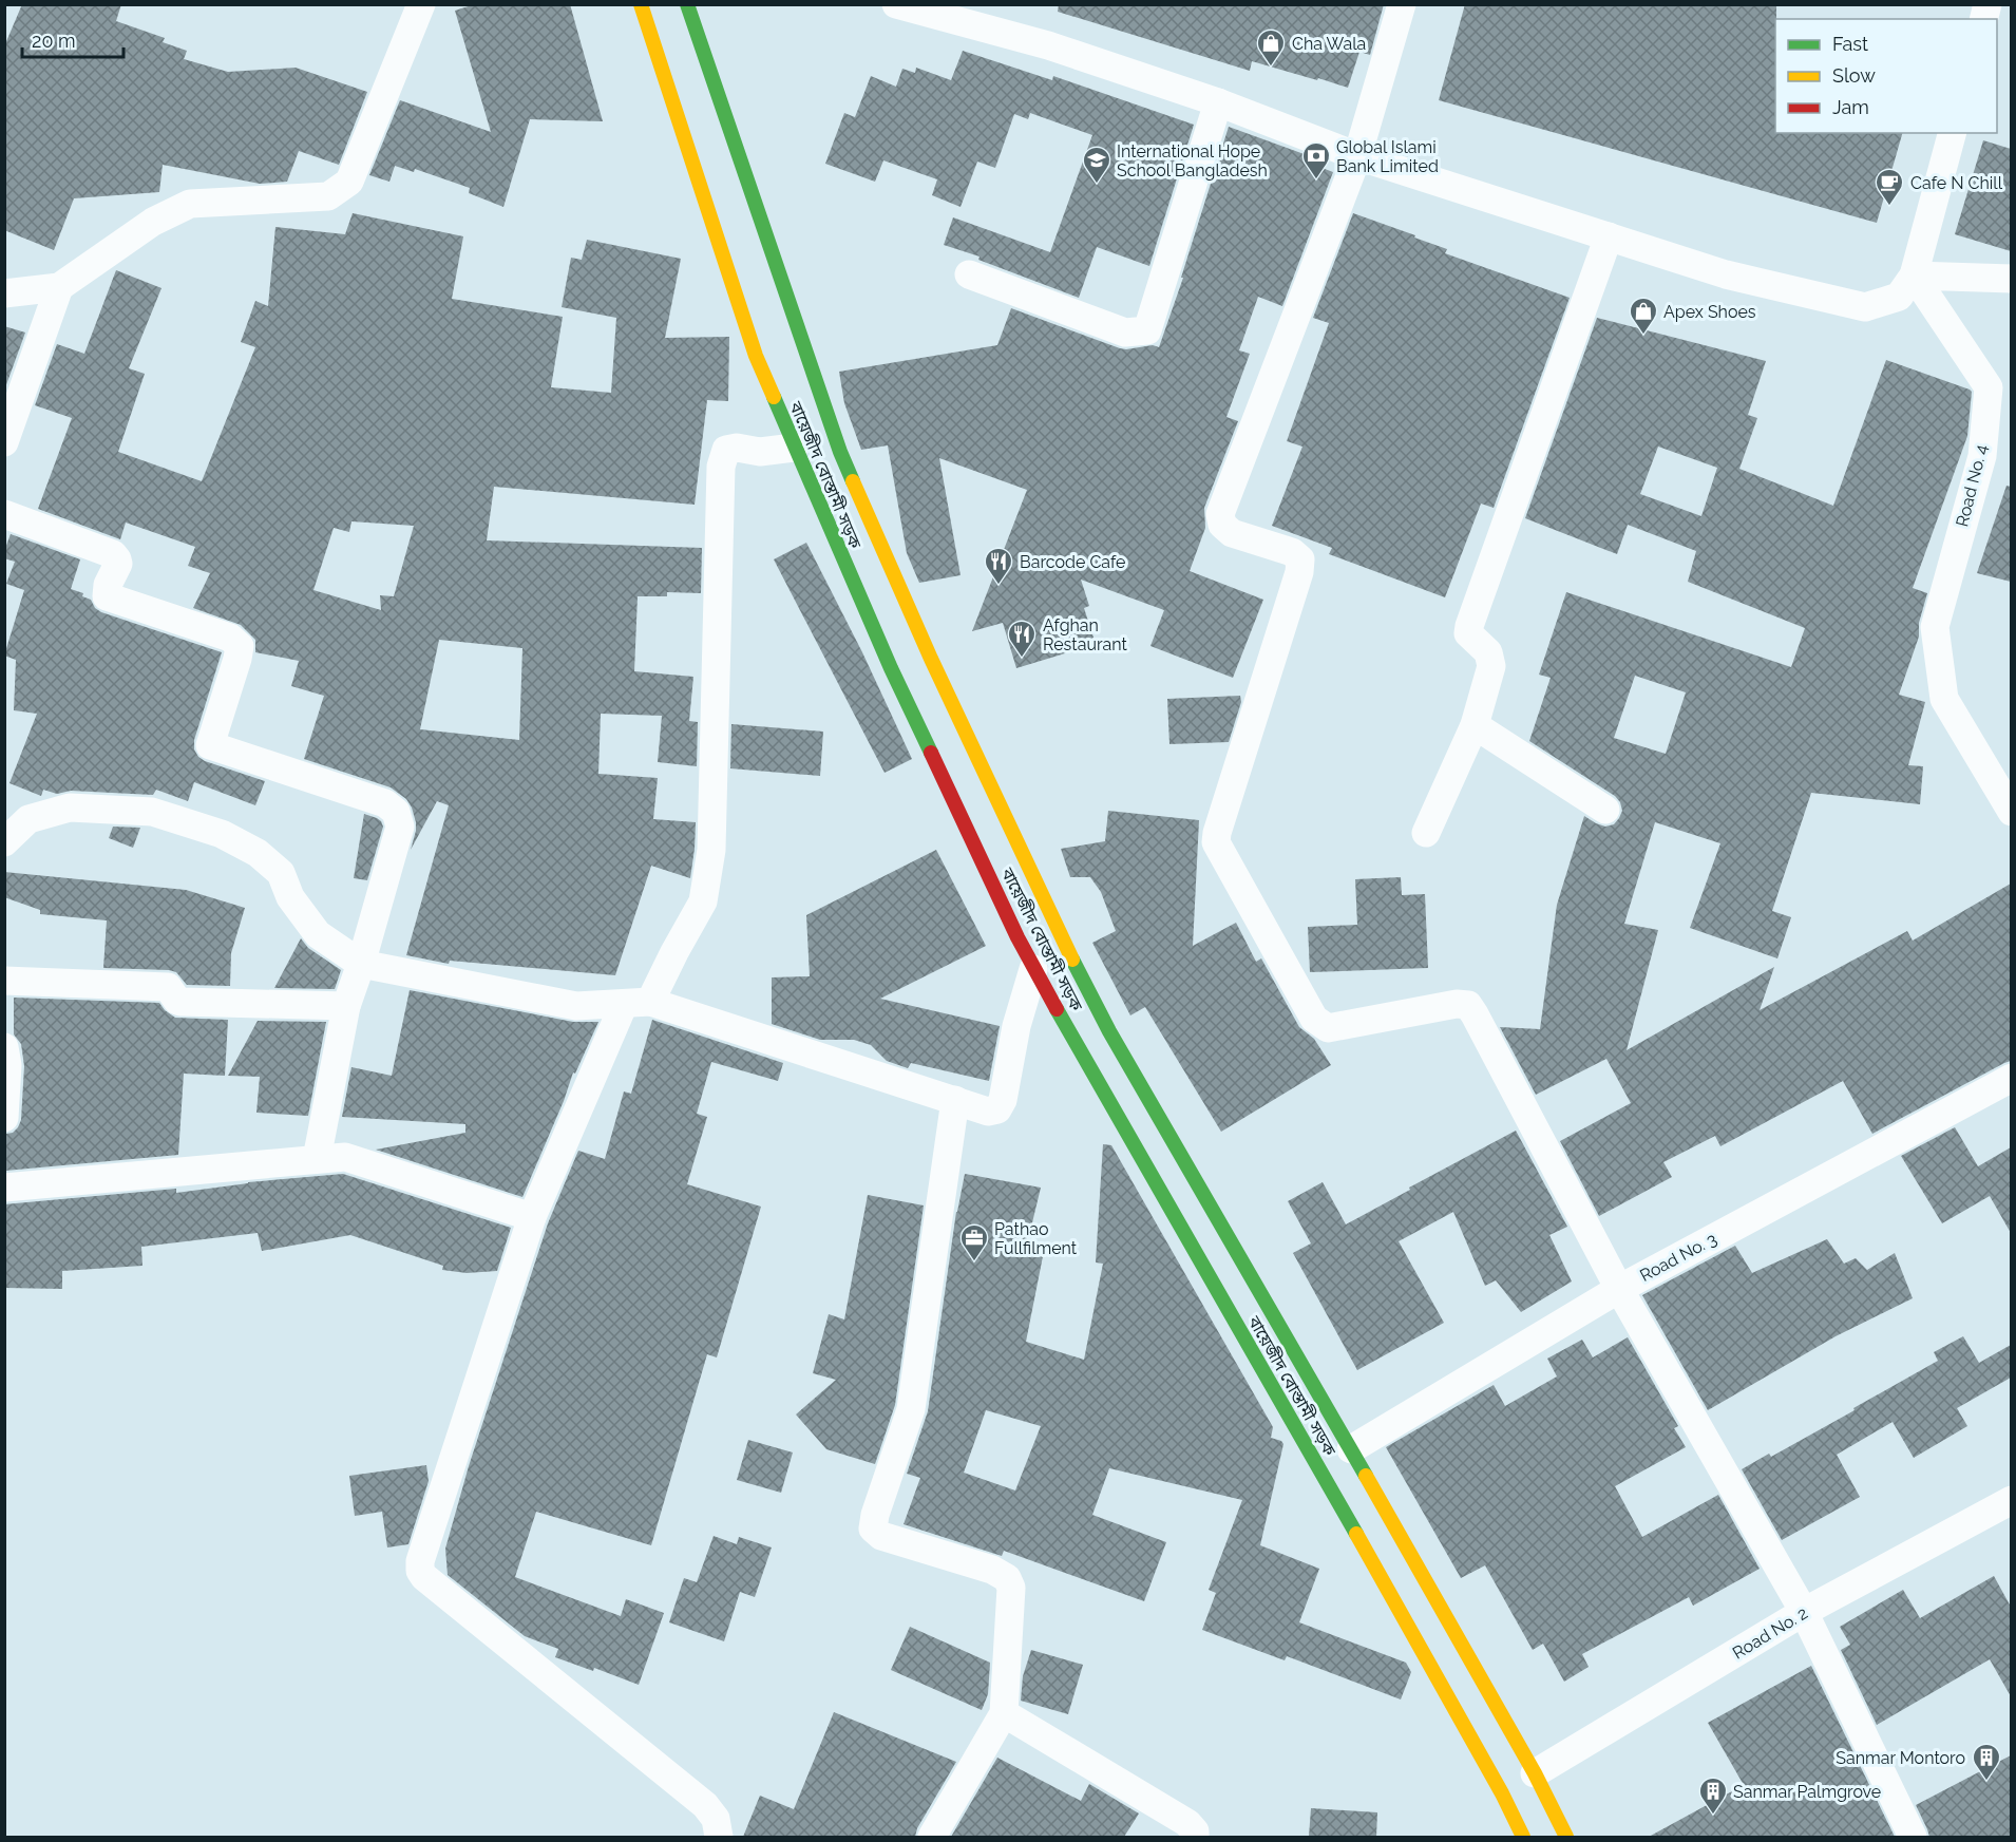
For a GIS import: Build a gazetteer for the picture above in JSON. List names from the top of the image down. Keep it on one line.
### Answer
{"streets":{"main road":["বায়েজীদ বোস্তামী সড়ক"],"street":["Road No. 4","Road No. 3","Road No. 2"]},"crossings":[["বায়েজীদ বোস্তামী সড়ক","Road No. 3"],["বায়েজীদ বোস্তামী সড়ক","Road No. 2"]],"places":{"shop":["Cha Wala","Apex Shoes"],"bank":["Global Islami Bank Limited"],"school or university":["International Hope School Bangladesh"],"cafe":["Cafe N Chill"],"restaurant":["Barcode Cafe","Afghan Restaurant"],"office":["Pathao Fullfilment"],"building":["Sanmar Montoro","Sanmar Palmgrove"]},"legend":["Fast","Slow","Jam"],"scale_bar":"20 m"}
